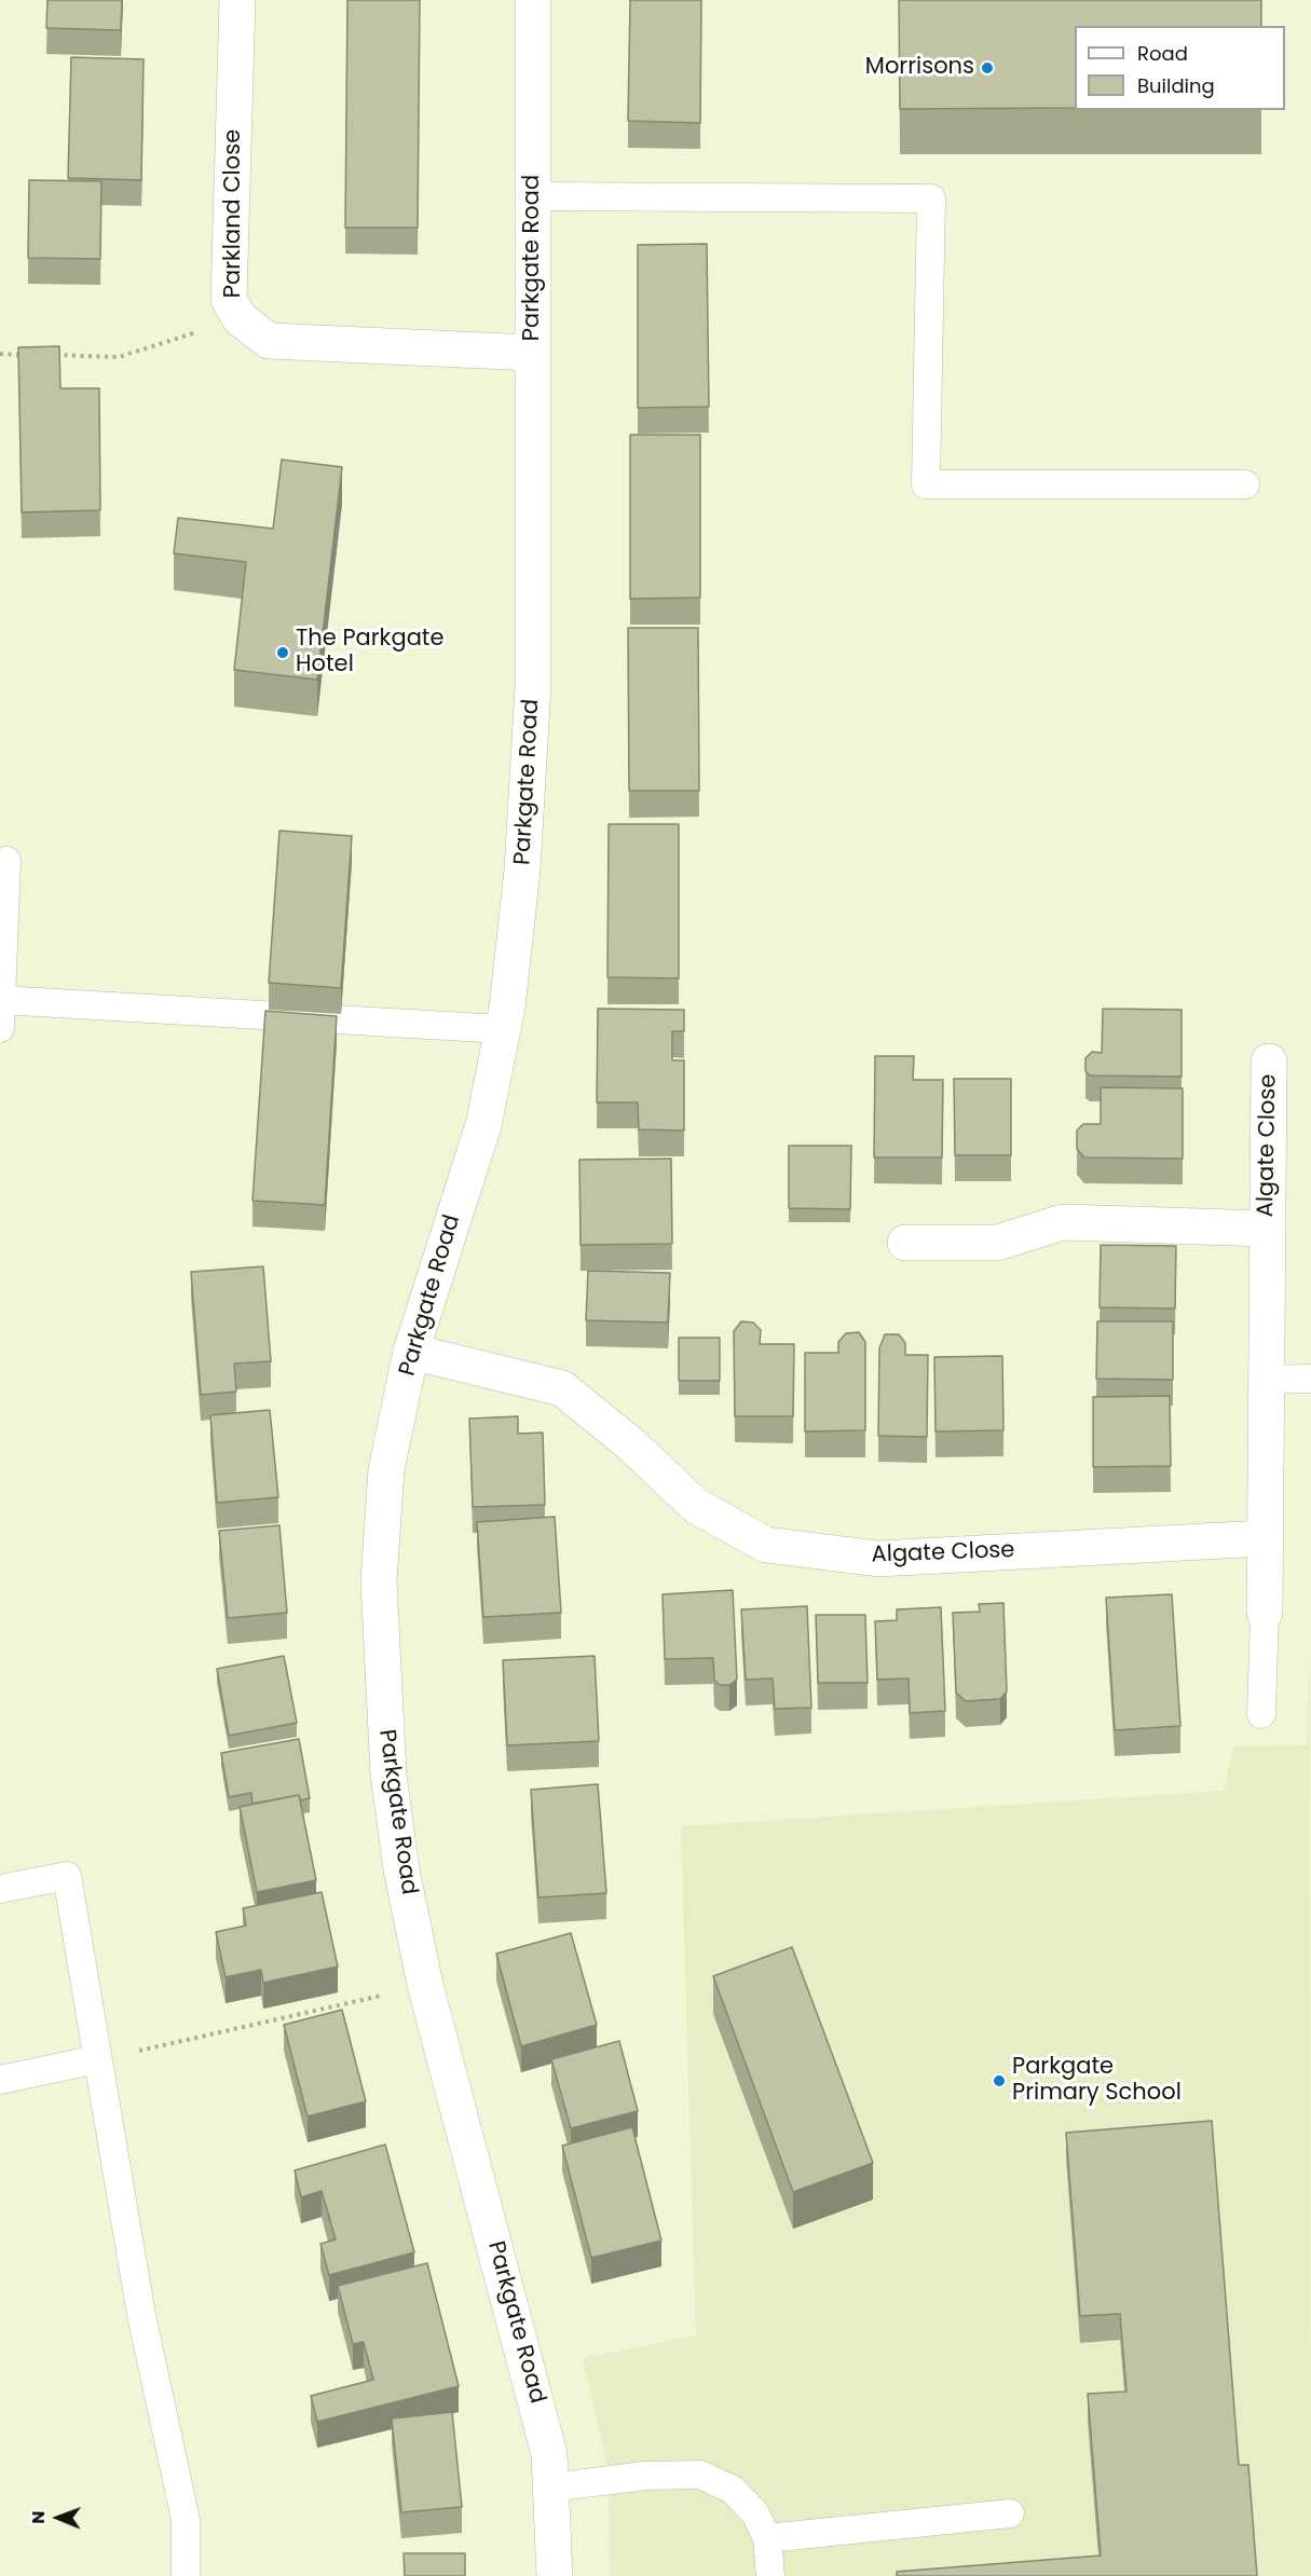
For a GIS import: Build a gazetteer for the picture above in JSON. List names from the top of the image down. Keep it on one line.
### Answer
{"streets":{"street":["Parkland Close","Parkgate Road","Algate Close"]},"crossings":[["Parkland Close","Parkgate Road"],["Parkgate Road","Algate Close"]],"places":["Morrisons","The Parkgate Hotel","Parkgate Primary School"],"legend":["Road","Building"],"north":"left"}
